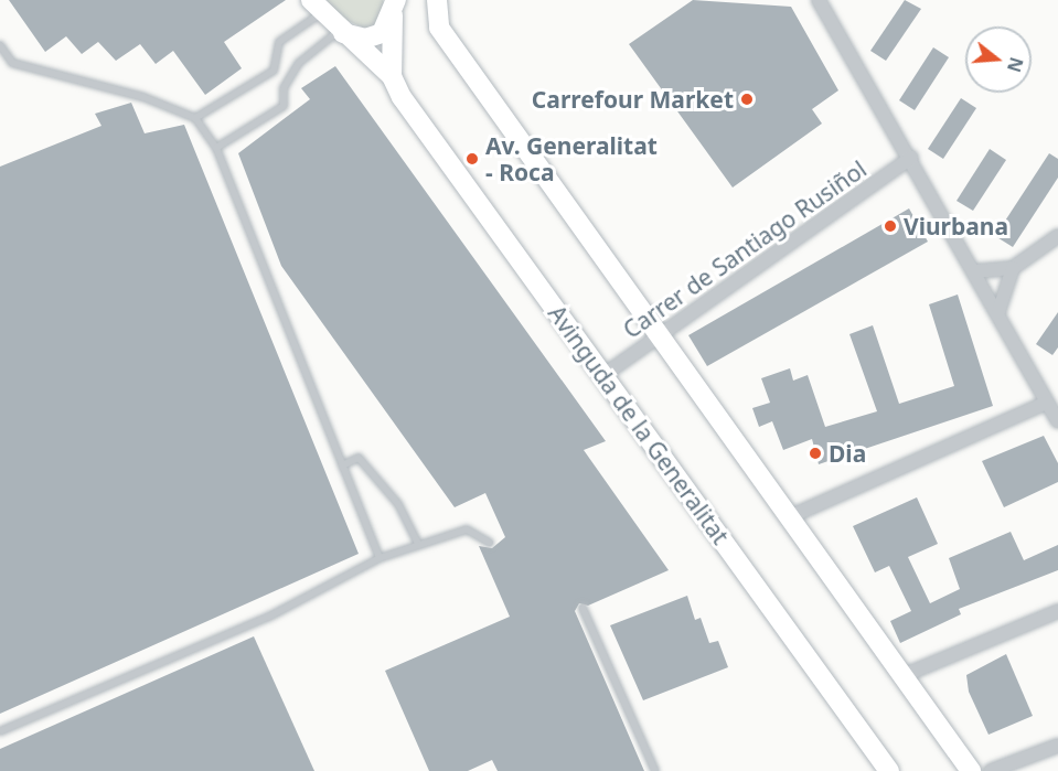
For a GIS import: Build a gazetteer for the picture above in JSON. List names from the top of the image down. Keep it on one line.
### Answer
{"streets":{"street":["Carrer de Santiago Rusiñol","Avinguda de la Generalitat"]},"crossings":[["Carrer de Santiago Rusiñol","Avinguda de la Generalitat"]],"places":["Carrefour Market","Av. Generalitat - Roca","Viurbana","Dia"],"north":"right"}
